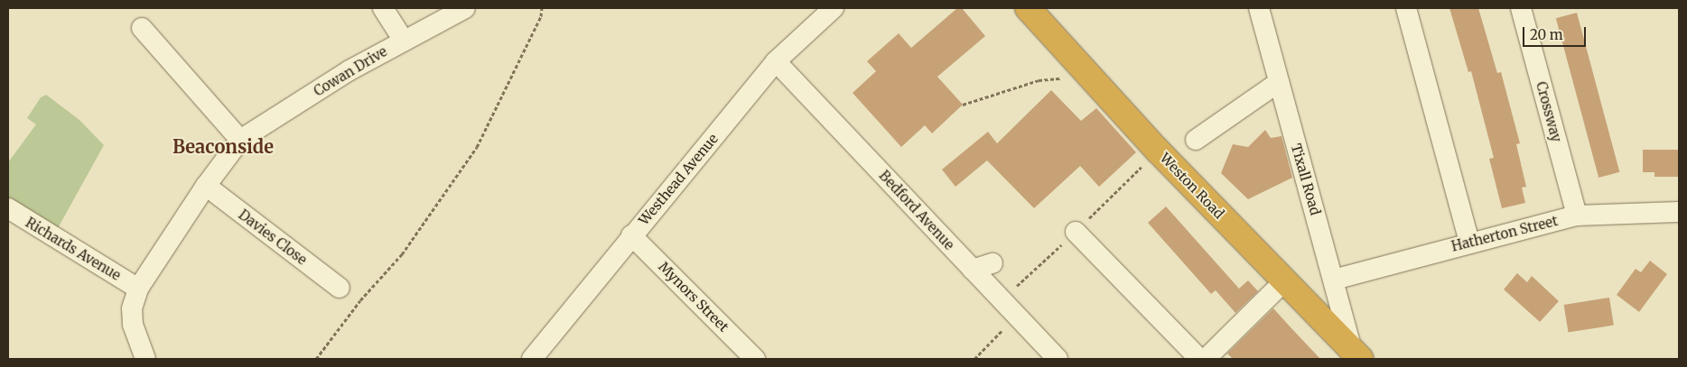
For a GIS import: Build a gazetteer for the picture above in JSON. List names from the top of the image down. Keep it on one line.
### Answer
{"streets":{"highway":["Weston Road"],"street":["Cowan Drive","Crossway","Westhead Avenue","Tixall Road","Bedford Avenue","Hatherton Street","Davies Close","Richards Avenue","Mynors Street"]},"crossings":[["Cowan Drive","Davies Close"],["Cowan Drive","Richards Avenue"],["Crossway","Hatherton Street"],["Westhead Avenue","Bedford Avenue"],["Westhead Avenue","Mynors Street"],["Tixall Road","Weston Road"],["Tixall Road","Hatherton Street"]],"districts":["Beaconside"],"scale_bar":"20 m"}
